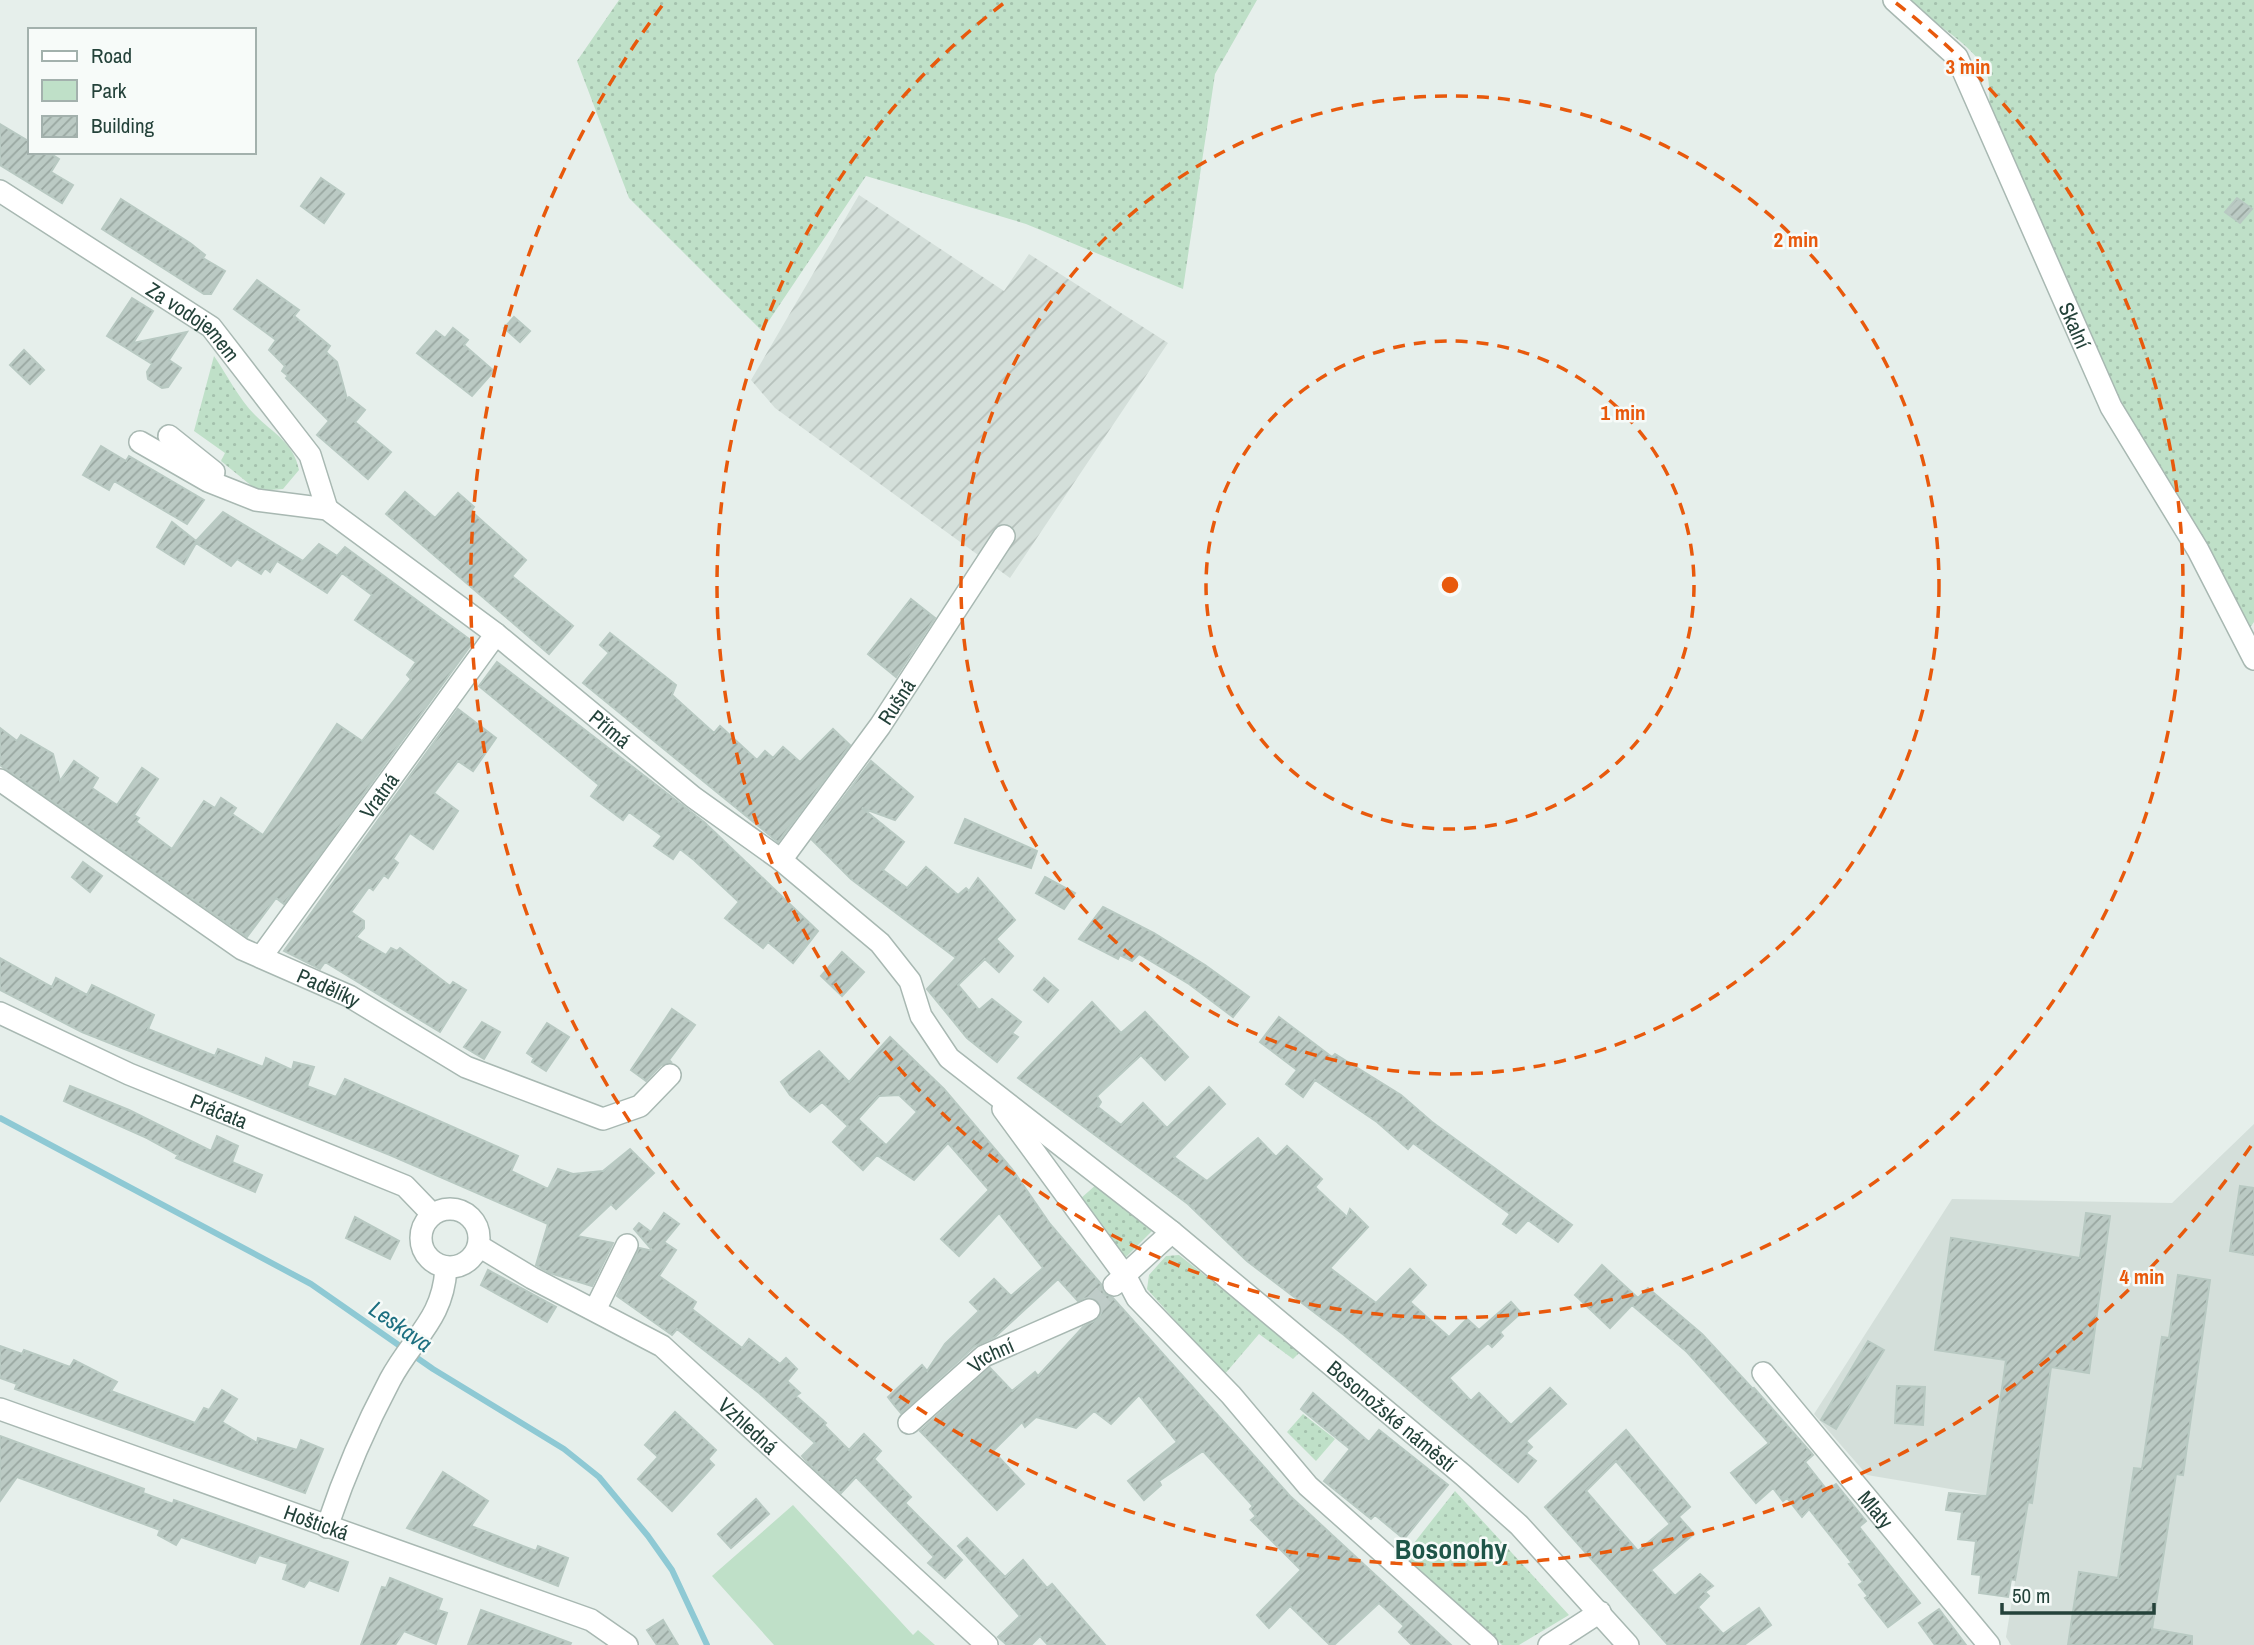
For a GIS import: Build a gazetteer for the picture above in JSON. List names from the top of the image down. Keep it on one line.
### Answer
{"streets":{"street":["Za vodojemem","Skalní","Rušná","Přímá","Vratná","Padělíky","Práčata","Vrchní","Bosonožské náměstí","Vzhledná","Mlaty","Hoštická"]},"crossings":[["Za vodojemem","Přímá"],["Rušná","Přímá"],["Přímá","Vratná"],["Přímá","Bosonožské náměstí"],["Vratná","Padělíky"],["Práčata","Vzhledná"]],"districts":["Bosonohy"],"water":["Leskava"],"legend":["Road","Park","Building"],"scale_bar":"50 m","rings":["3 min","2 min","1 min","4 min"]}
